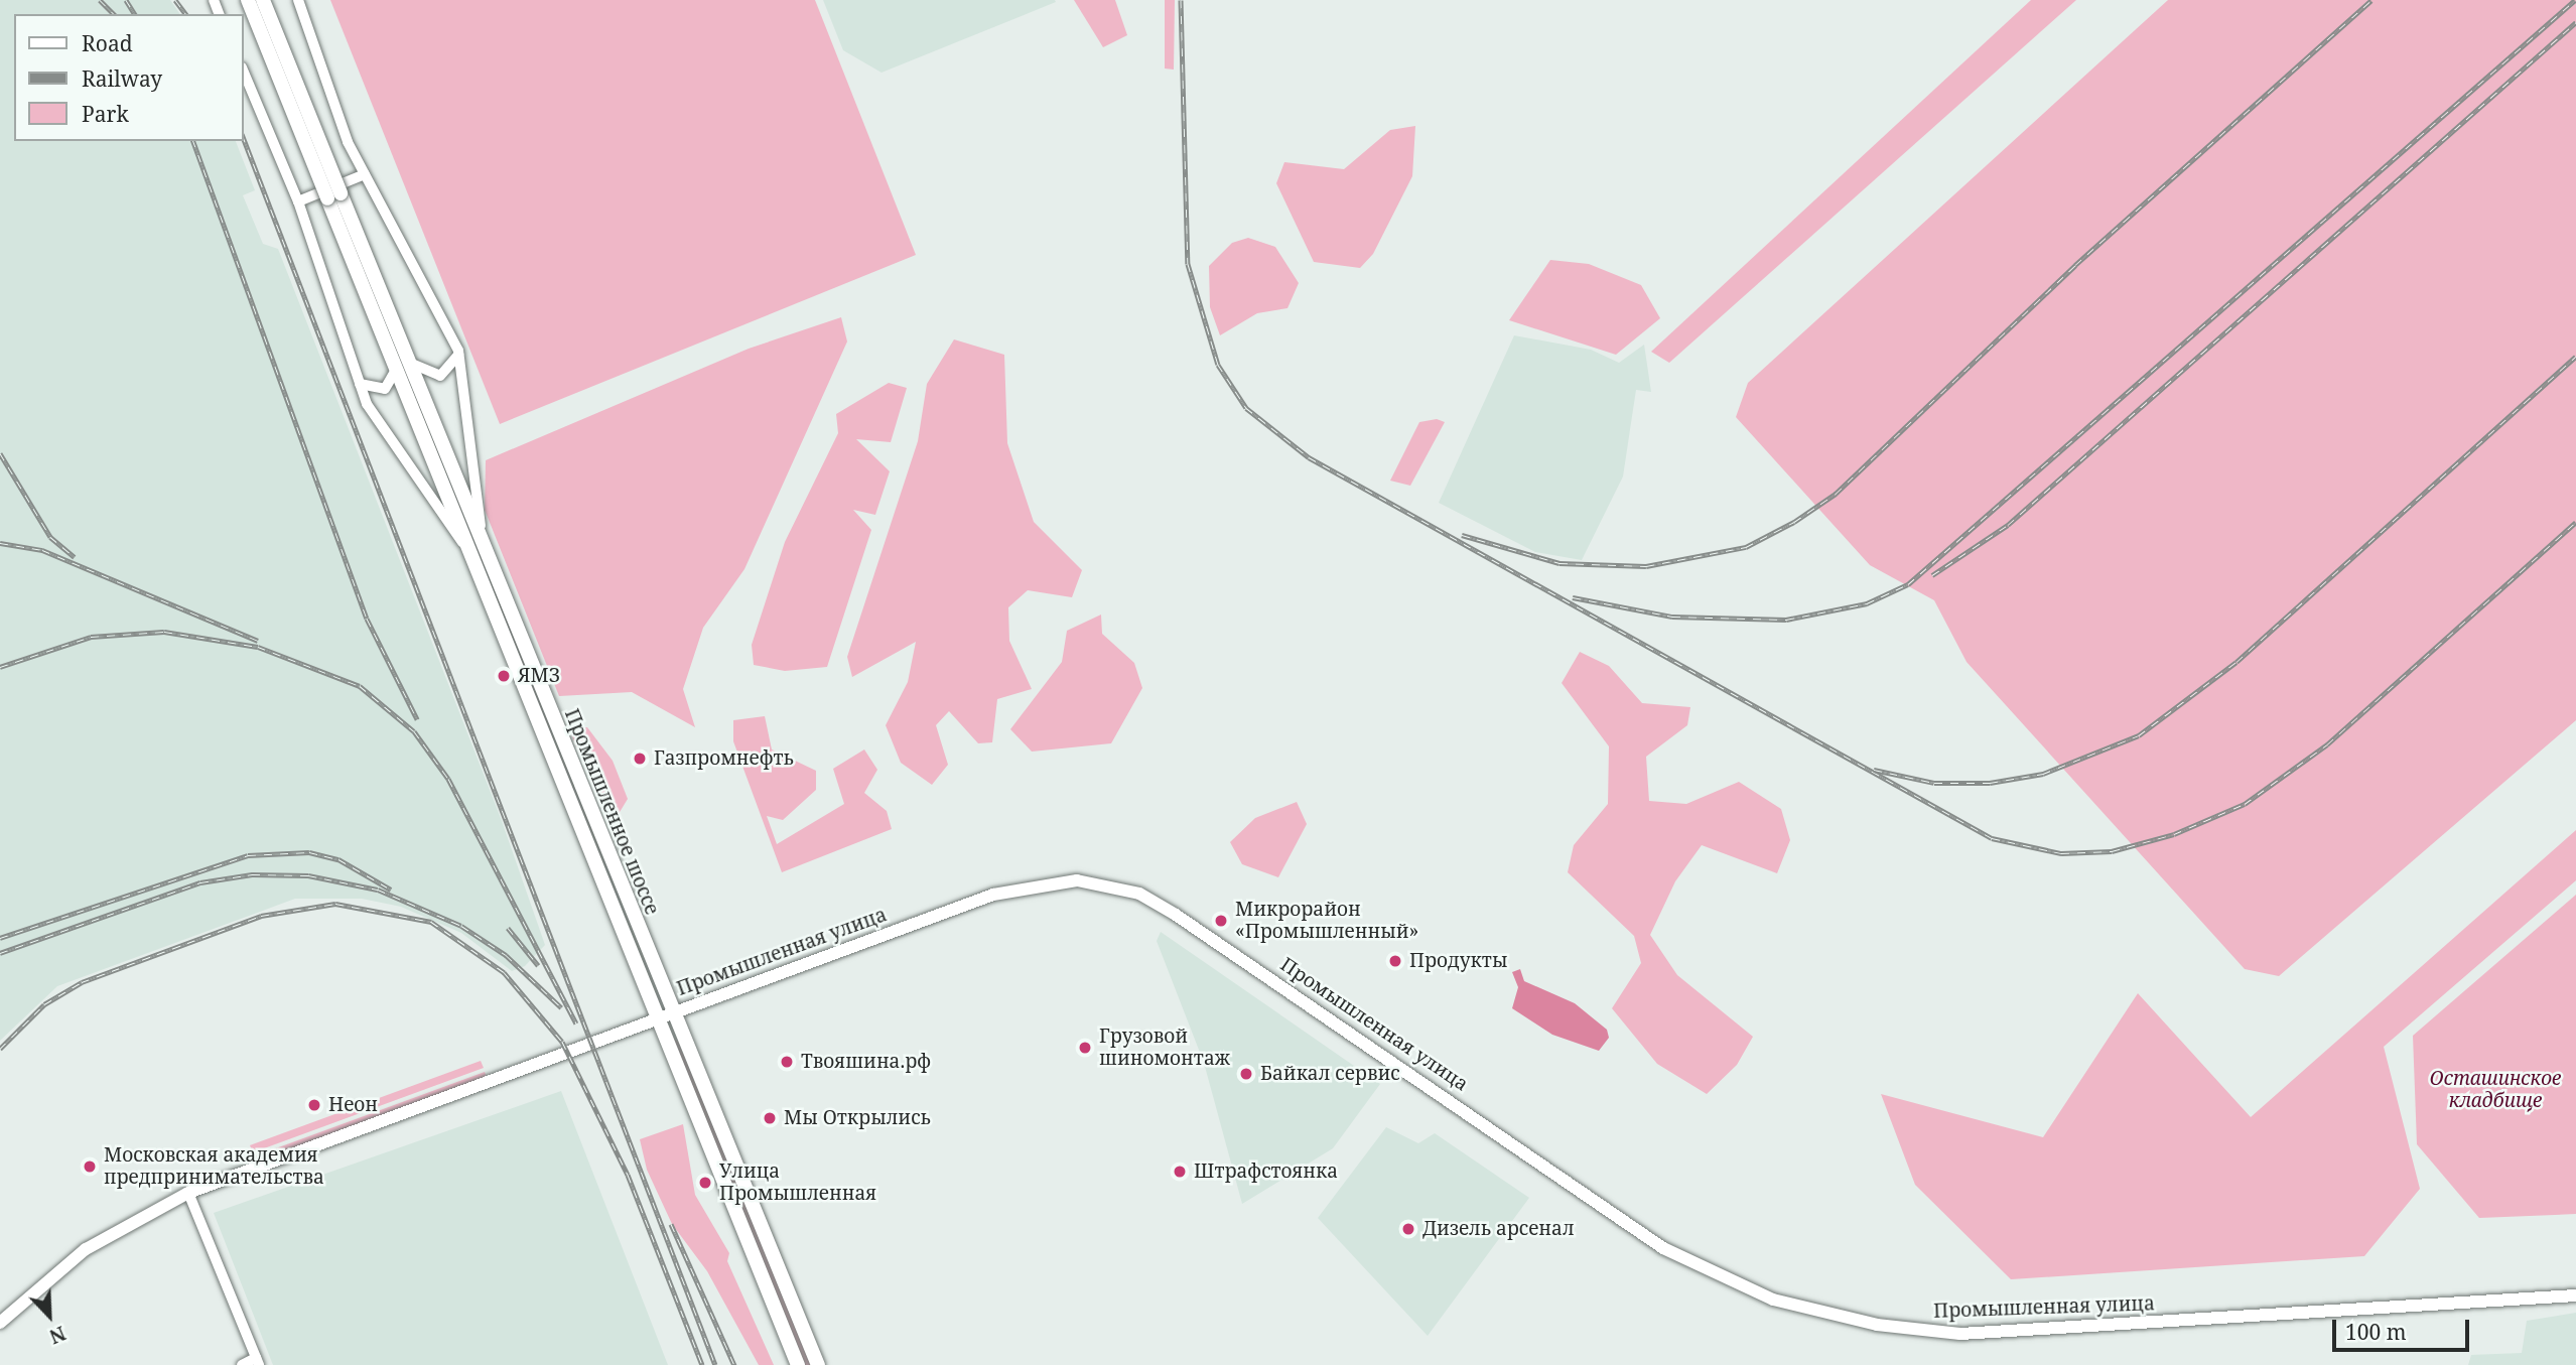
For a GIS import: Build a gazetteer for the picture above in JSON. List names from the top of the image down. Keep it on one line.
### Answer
{"streets":{"main road":["Промышленное шоссе"],"street":["Промышленная улица"]},"crossings":[["Промышленное шоссе","Промышленная улица"]],"parks":["Осташинское кладбище"],"places":["ЯМЗ","Газпромнефть","Микрорайон «Промышленный»","Продукты","Грузовой шиномонтаж","Твояшина.рф","Байкал сервис","Неон","Мы Открылись","Московская академия предпринимательства","Штрафстоянка","Улица Промышленная","Дизель арсенал"],"legend":["Road","Railway","Park"],"scale_bar":"100 m","north":"bottom right"}
